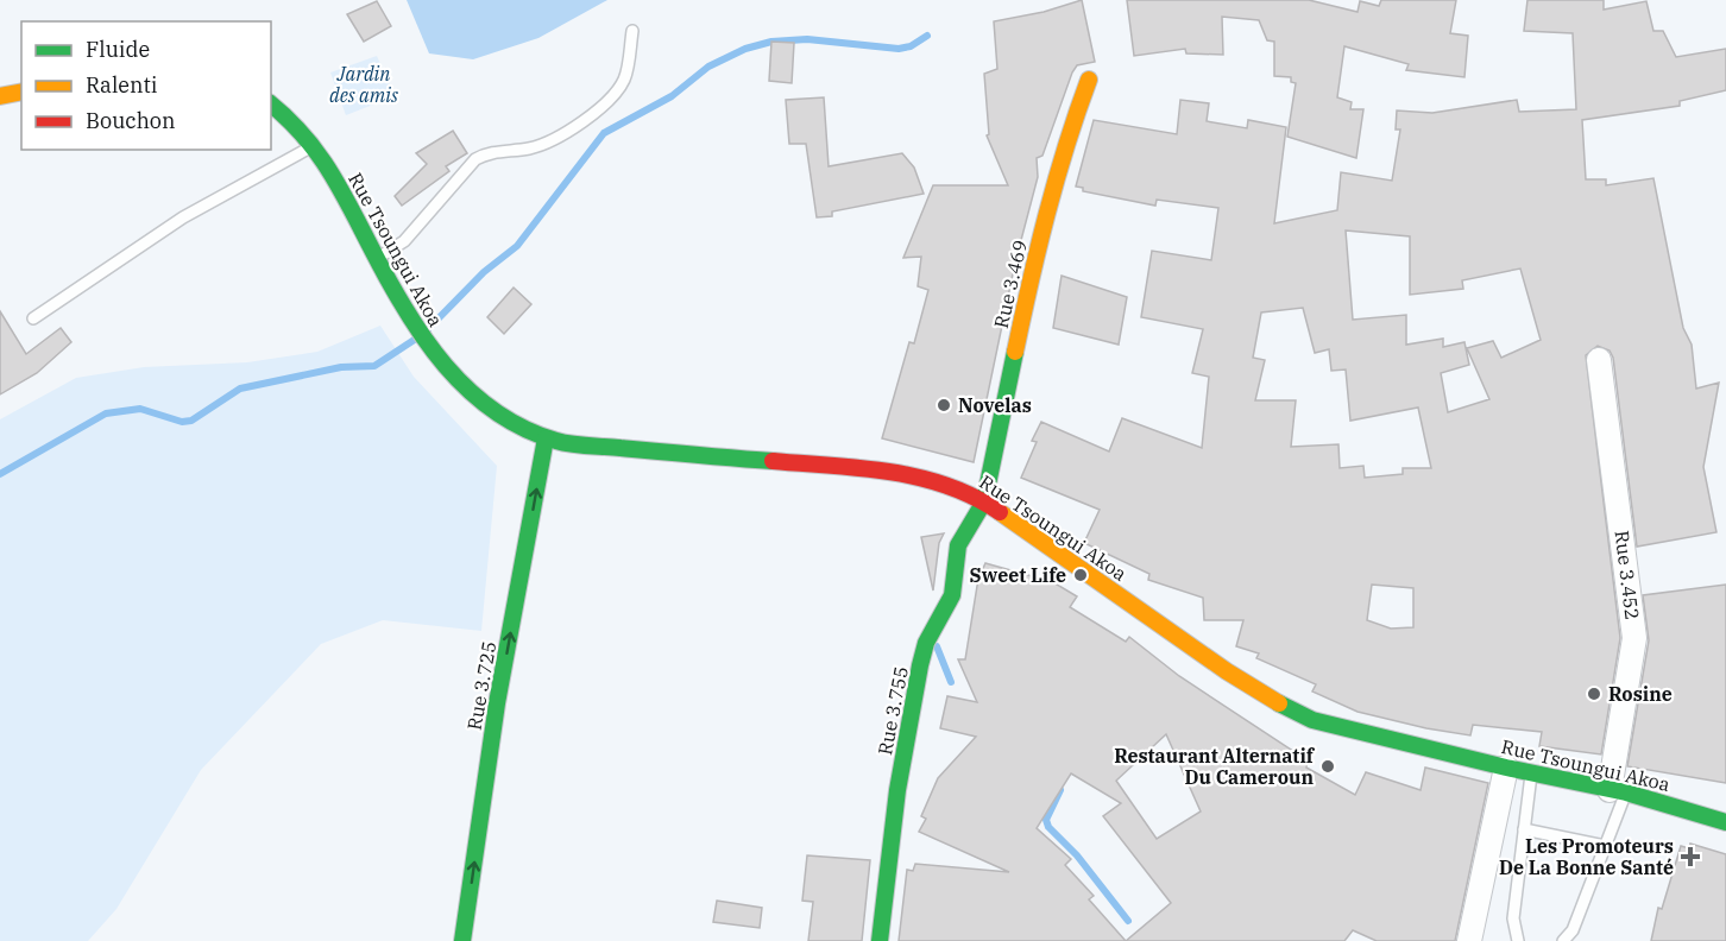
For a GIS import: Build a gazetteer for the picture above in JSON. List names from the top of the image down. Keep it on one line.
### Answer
{"streets":{"main road":["Rue Tsoungui Akoa","Rue 3.469","Rue 3.725","Rue 3.755"],"street":["Rue 3.452"]},"crossings":[["Rue Tsoungui Akoa","Rue 3.469"],["Rue Tsoungui Akoa","Rue 3.452"],["Rue Tsoungui Akoa","Rue 3.725"],["Rue Tsoungui Akoa","Rue 3.755"],["Rue 3.469","Rue 3.755"]],"one_way":["Rue 3.725"],"parks":["Jardin des amis"],"places":{"other":["Novelas","Sweet Life","Rosine","Restaurant Alternatif Du Cameroun"],"health":["Les Promoteurs De La Bonne Santé"]},"legend":["Fluide","Ralenti","Bouchon"]}
